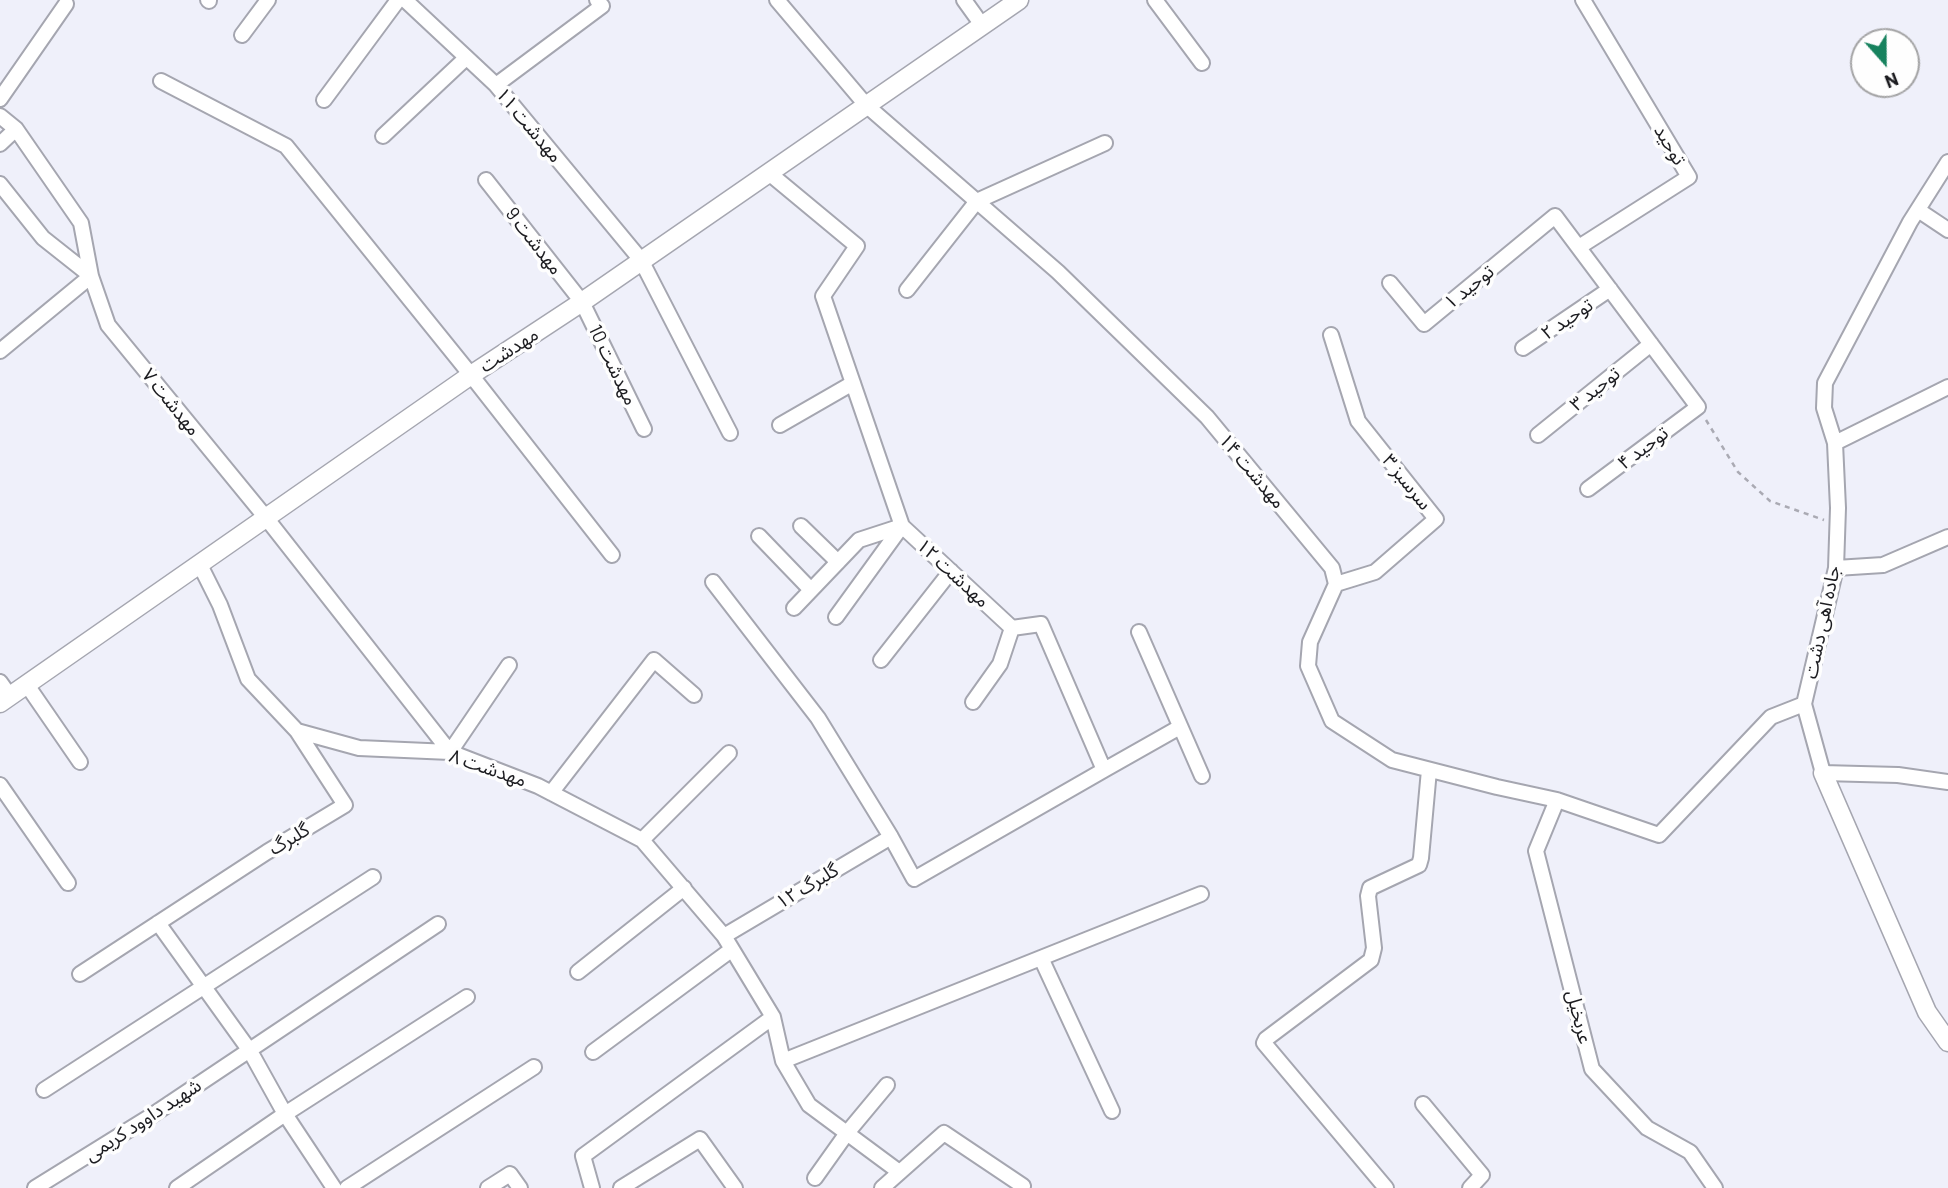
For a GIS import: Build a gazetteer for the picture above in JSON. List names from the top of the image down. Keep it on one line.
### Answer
{"streets":{"street":["مهدشت ۱۱","توحید","مهدشت 9","توحید ۱","توحید ۲","مهدشت","مهدشت 10","توحید ۳","مهدشت ۷","توحید ۴","مهدشت ۱۴","سرسبز ۳","مهدشت ۱۲","جاده آهی دشت","مهدشت ۸","گلبرگ","گلبرگ ١٢","عربخیل","شهید داوود کریمی"]},"crossings":[["مهدشت ۱۱","مهدشت"],["توحید","توحید ۱"],["مهدشت 9","مهدشت"],["مهدشت 9","مهدشت 10"],["مهدشت","مهدشت 10"],["مهدشت","مهدشت ۷"],["مهدشت","مهدشت ۱۴"],["مهدشت","مهدشت ۱۲"],["مهدشت ۷","مهدشت ۸"],["مهدشت ۱۴","سرسبز ۳"],["مهدشت ۸","گلبرگ"],["مهدشت ۸","گلبرگ ١٢"]],"north":"bottom"}
